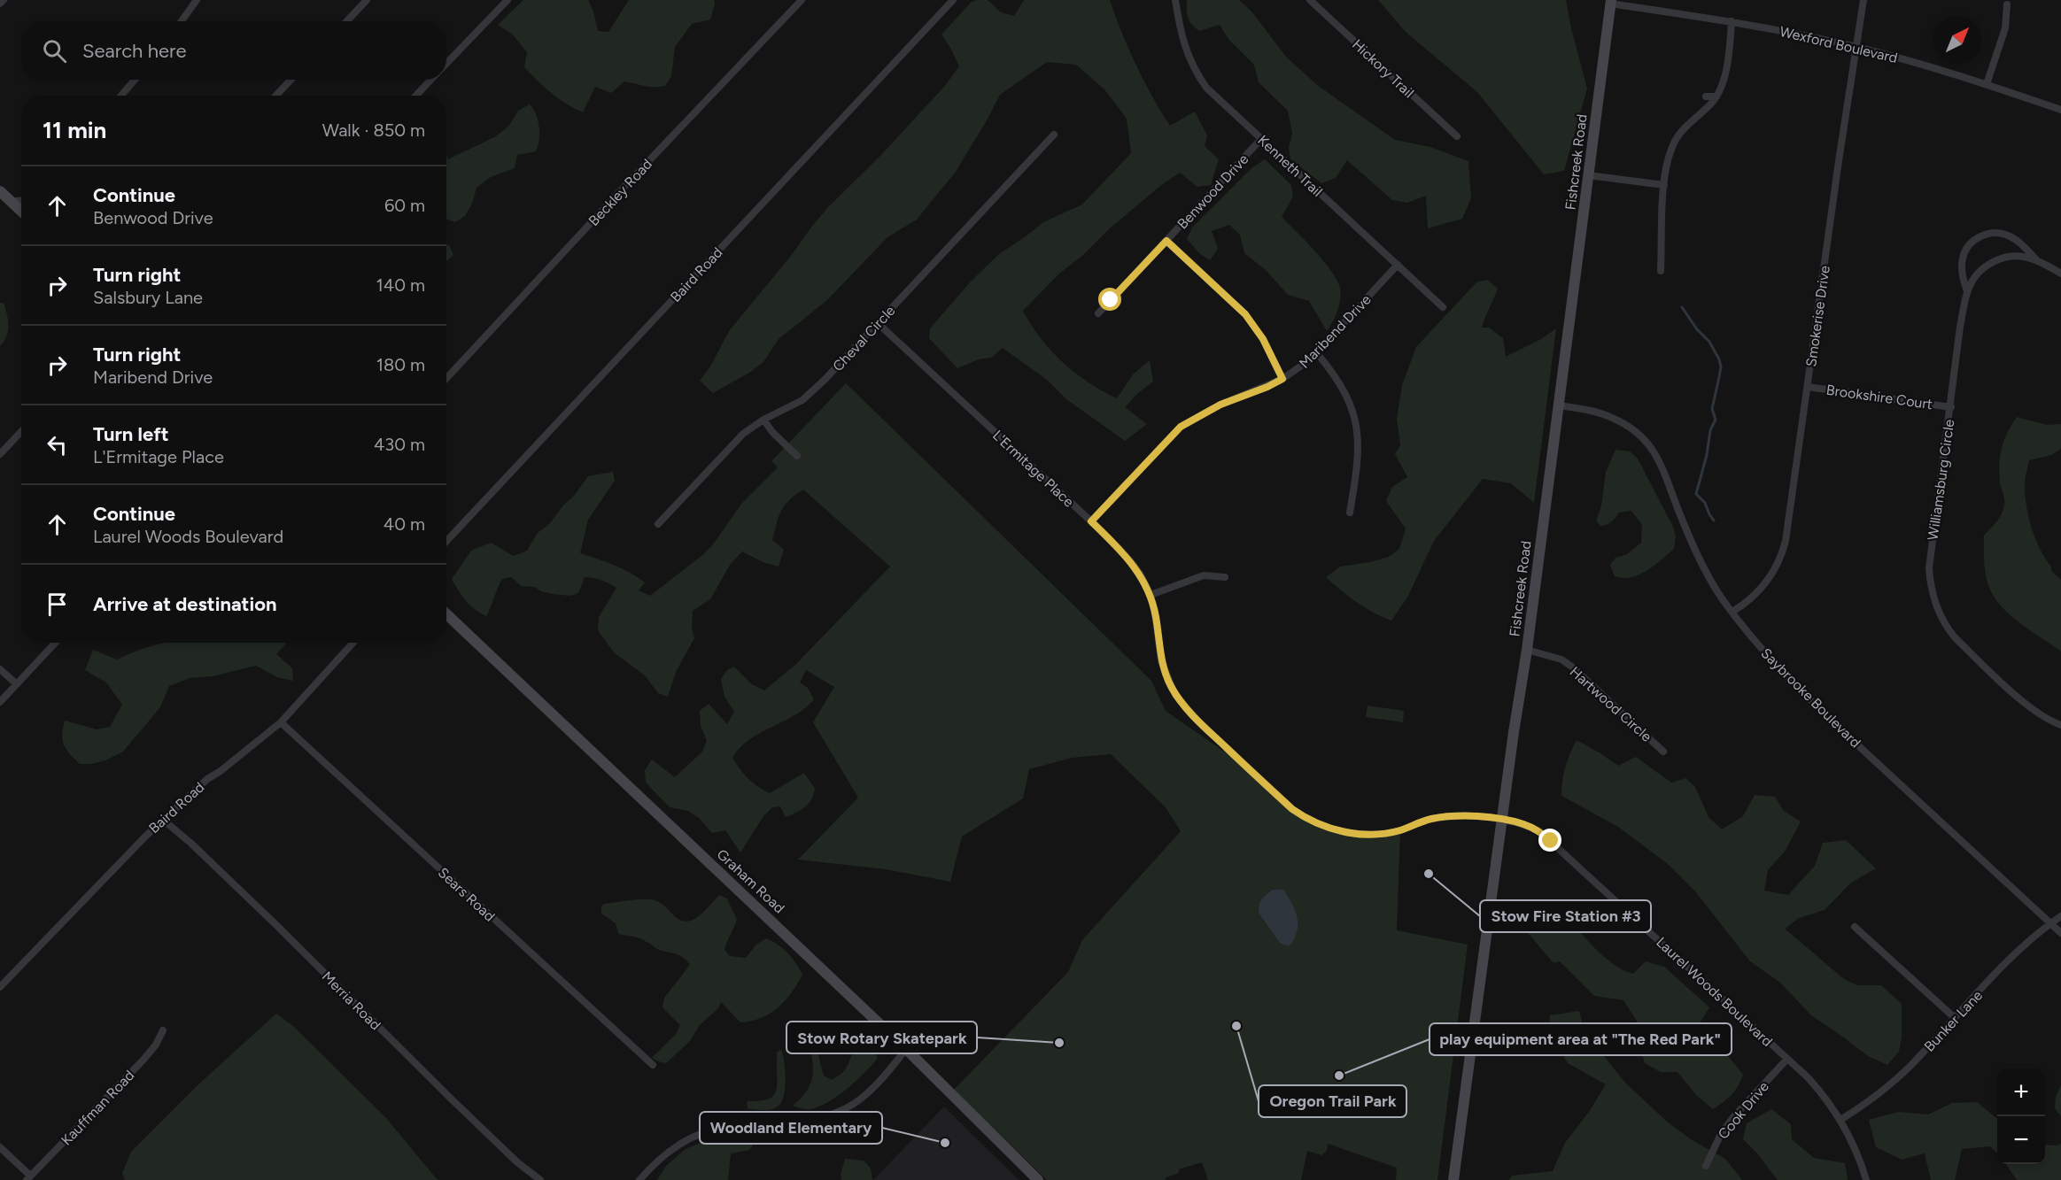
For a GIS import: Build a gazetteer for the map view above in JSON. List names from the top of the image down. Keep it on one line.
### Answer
{"streets":{"main road":["Fishcreek Road","Graham Road"],"street":["Wexford Boulevard","Hickory Trail","Kenneth Trail","Benwood Drive","Beckley Road","Baird Road","Smokerise Drive","Maribend Drive","Cheval Circle","Brookshire Court","L'Ermitage Place","Williamsburg Circle","Saybrooke Boulevard","Hartwood Circle","Sears Road","Laurel Woods Boulevard","Merria Road","Bunker Lane","Kauffman Road","Cook Drive"]},"crossings":[["Wexford Boulevard","Fishcreek Road"],["Wexford Boulevard","Smokerise Drive"],["Fishcreek Road","L'Ermitage Place"],["Fishcreek Road","Saybrooke Boulevard"],["Fishcreek Road","Hartwood Circle"],["Fishcreek Road","Laurel Woods Boulevard"],["Kenneth Trail","Benwood Drive"],["Kenneth Trail","Maribend Drive"],["Baird Road","Sears Road"],["Baird Road","Merria Road"],["Smokerise Drive","Brookshire Court"],["Smokerise Drive","Saybrooke Boulevard"],["Maribend Drive","L'Ermitage Place"],["Cheval Circle","L'Ermitage Place"],["Brookshire Court","Williamsburg Circle"],["L'Ermitage Place","Laurel Woods Boulevard"],["Saybrooke Boulevard","Bunker Lane"],["Laurel Woods Boulevard","Bunker Lane"],["Laurel Woods Boulevard","Cook Drive"]],"places":["Stow Fire Station #3","Oregon Trail Park","Stow Rotary Skatepark","play equipment area at \"The Red Park\"","Woodland Elementary"],"north":"top right","page":{"search":"Search here","heading":["11 min","Walk · 850 m"],"list":[["Continue","Benwood Drive","60 m"],["Turn right","Salsbury Lane","140 m"],["Turn right","Maribend Drive","180 m"],["Turn left","L'Ermitage Place","430 m"],["Continue","Laurel Woods Boulevard","40 m"],"Arrive at destination"],"map_buttons":["+","−"]}}
